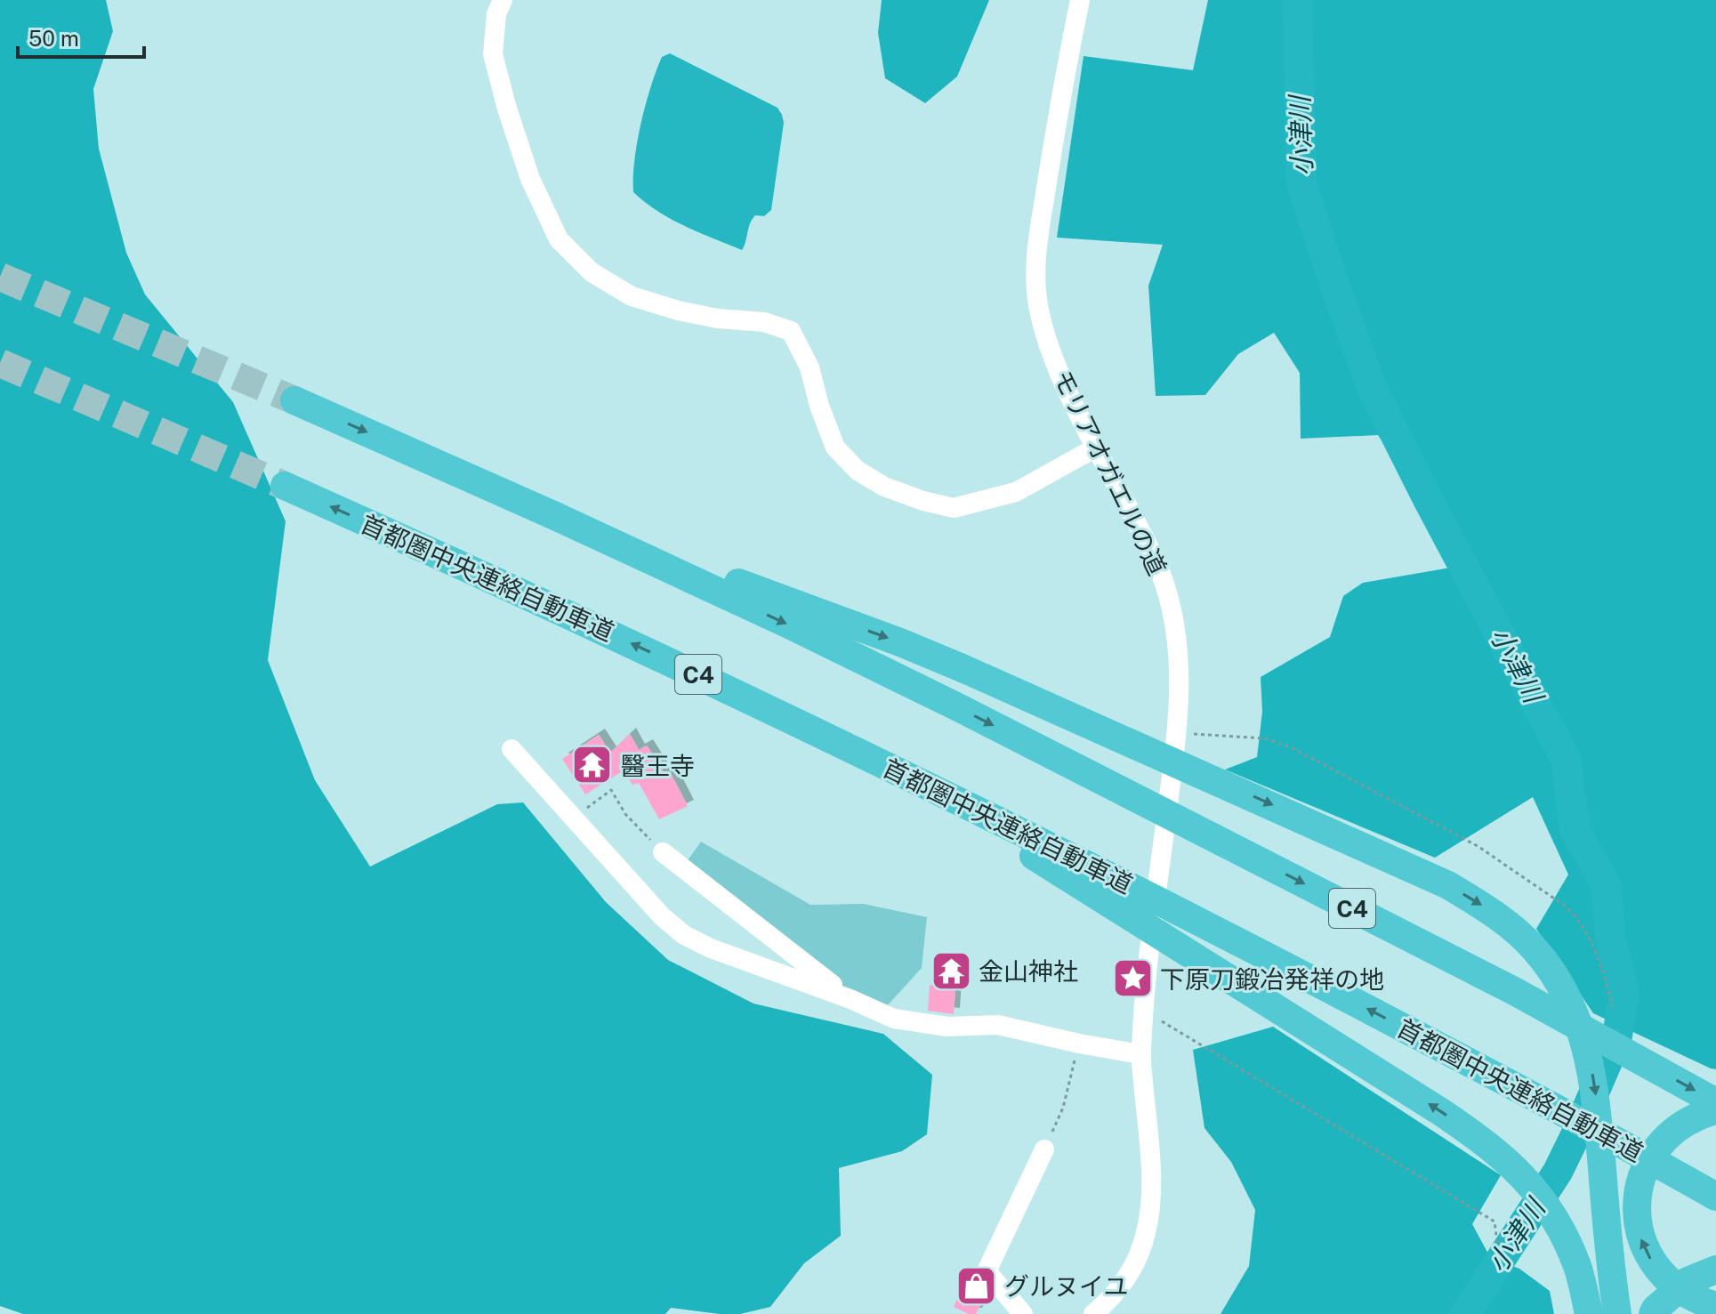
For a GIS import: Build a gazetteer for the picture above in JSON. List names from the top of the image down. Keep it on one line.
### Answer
{"streets":{"highway":["首都圏中央連絡自動車道","C4"],"street":["モリアオガエルの道"]},"water":["小津川"],"places":{"temple":["醫王寺","金山神社"],"place":["下原刀鍛冶発祥の地"],"shop":["グルヌイユ"]},"scale_bar":"50 m"}
